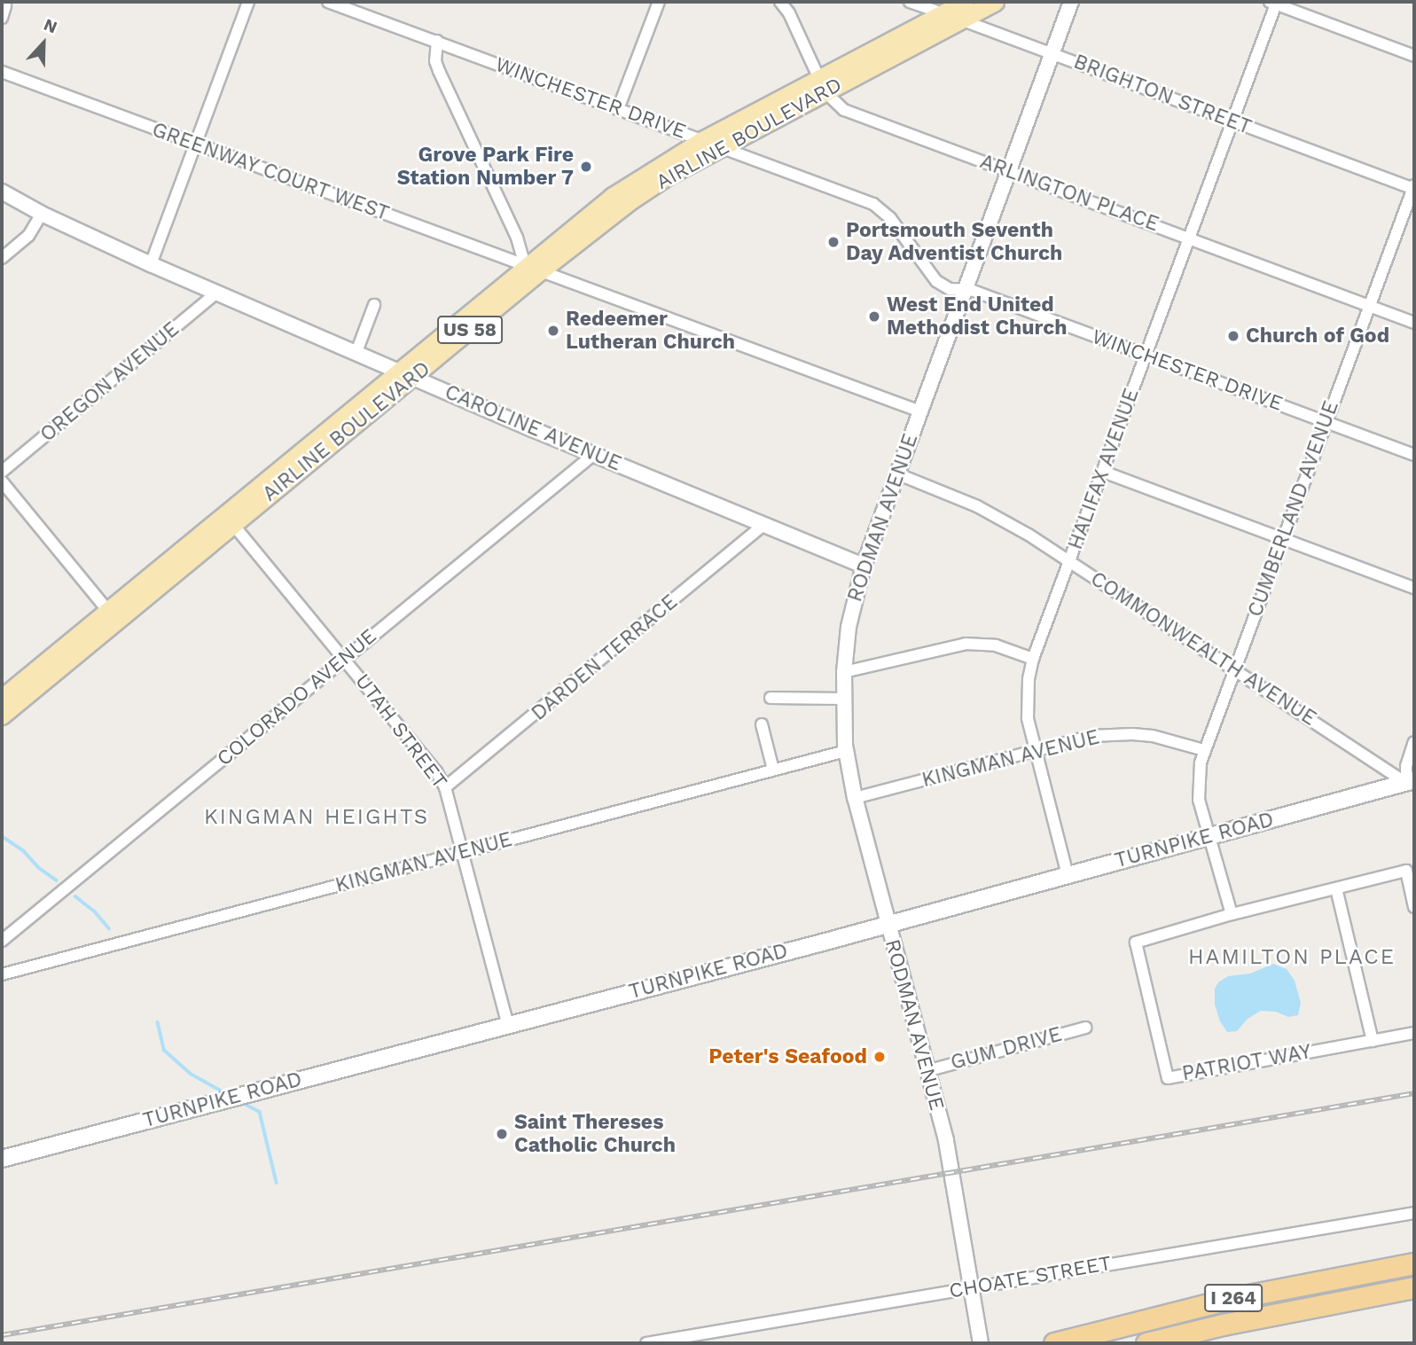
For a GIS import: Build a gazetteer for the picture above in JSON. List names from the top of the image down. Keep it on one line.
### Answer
{"streets":{"highway":["I 264"],"main road":["AIRLINE BOULEVARD","US 58","TURNPIKE ROAD"],"street":["BRIGHTON STREET","WINCHESTER DRIVE","GREENWAY COURT WEST","ARLINGTON PLACE","OREGON AVENUE","CAROLINE AVENUE","HALIFAX AVENUE","CUMBERLAND AVENUE","RODMAN AVENUE","COMMONWEALTH AVENUE","DARDEN TERRACE","COLORADO AVENUE","UTAH STREET","KINGMAN AVENUE","GUM DRIVE","PATRIOT WAY","CHOATE STREET"]},"crossings":[["BRIGHTON STREET","AIRLINE BOULEVARD"],["BRIGHTON STREET","HALIFAX AVENUE"],["BRIGHTON STREET","CUMBERLAND AVENUE"],["BRIGHTON STREET","RODMAN AVENUE"],["WINCHESTER DRIVE","AIRLINE BOULEVARD"],["WINCHESTER DRIVE","HALIFAX AVENUE"],["WINCHESTER DRIVE","CUMBERLAND AVENUE"],["WINCHESTER DRIVE","RODMAN AVENUE"],["AIRLINE BOULEVARD","GREENWAY COURT WEST"],["AIRLINE BOULEVARD","ARLINGTON PLACE"],["AIRLINE BOULEVARD","CAROLINE AVENUE"],["AIRLINE BOULEVARD","UTAH STREET"],["GREENWAY COURT WEST","RODMAN AVENUE"],["ARLINGTON PLACE","HALIFAX AVENUE"],["ARLINGTON PLACE","CUMBERLAND AVENUE"],["ARLINGTON PLACE","RODMAN AVENUE"],["OREGON AVENUE","CAROLINE AVENUE"],["CAROLINE AVENUE","RODMAN AVENUE"],["CAROLINE AVENUE","DARDEN TERRACE"],["CAROLINE AVENUE","COLORADO AVENUE"],["HALIFAX AVENUE","COMMONWEALTH AVENUE"],["HALIFAX AVENUE","KINGMAN AVENUE"],["HALIFAX AVENUE","TURNPIKE ROAD"],["CUMBERLAND AVENUE","COMMONWEALTH AVENUE"],["CUMBERLAND AVENUE","KINGMAN AVENUE"],["CUMBERLAND AVENUE","TURNPIKE ROAD"],["RODMAN AVENUE","COMMONWEALTH AVENUE"],["RODMAN AVENUE","KINGMAN AVENUE"],["RODMAN AVENUE","TURNPIKE ROAD"],["RODMAN AVENUE","GUM DRIVE"],["RODMAN AVENUE","CHOATE STREET"],["COMMONWEALTH AVENUE","TURNPIKE ROAD"],["DARDEN TERRACE","UTAH STREET"],["COLORADO AVENUE","UTAH STREET"],["UTAH STREET","KINGMAN AVENUE"],["UTAH STREET","TURNPIKE ROAD"]],"districts":["KINGMAN HEIGHTS","HAMILTON PLACE"],"places":["Grove Park Fire Station Number 7","Portsmouth Seventh Day Adventist Church","West End United Methodist Church","Redeemer Lutheran Church","Church of God","Peter's Seafood","Saint Thereses Catholic Church"],"north":"top"}
